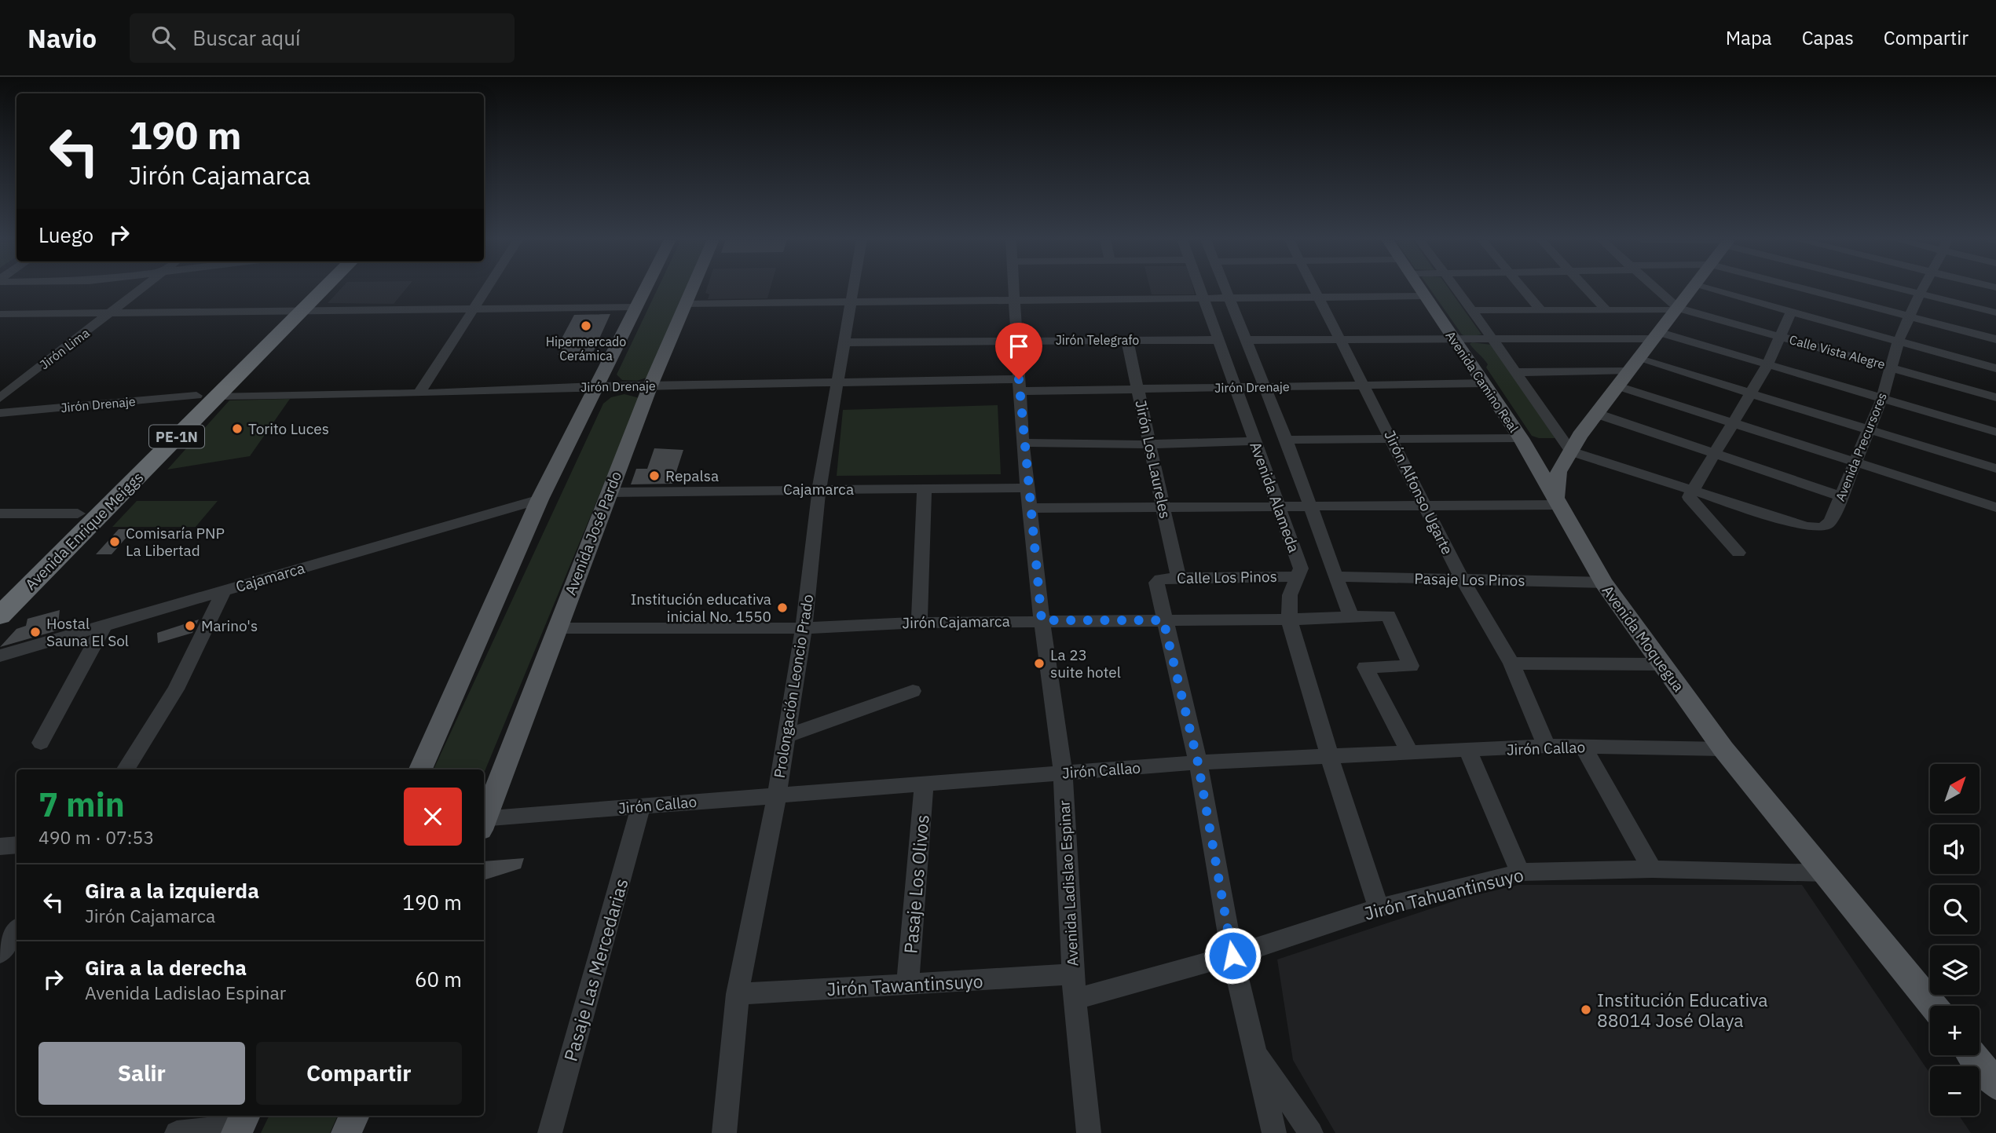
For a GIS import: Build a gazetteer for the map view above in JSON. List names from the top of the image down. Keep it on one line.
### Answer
{"streets":{"highway":["PE-1N","Avenida Enrique Meiggs"],"main road":["Avenida Camino Real","Avenida José Pardo","Avenida Moquegua"],"street":["Jirón Telegrafo","Jirón Lima","Calle Vista Alegre","Jirón Drenaje","Avenida Precursores","Jirón Los Laureles","Cajamarca","Jirón Alfonso Ugarte","Avenida Alameda","Calle Los Pinos","Pasaje Los Pinos","Jirón Cajamarca","Prolongación Leoncio Prado","Jirón Callao","Avenida Ladislao Espinar","Pasaje Los Olivos","Jirón Tahuantinsuyo","Pasaje Las Mercedarias","Jirón Tawantinsuyo"]},"crossings":[["Jirón Telegrafo","Jirón Los Laureles"],["Jirón Telegrafo","Avenida Alameda"],["Jirón Telegrafo","Prolongación Leoncio Prado"],["Jirón Telegrafo","Avenida Ladislao Espinar"],["Calle Vista Alegre","Avenida Precursores"],["Avenida Camino Real","Jirón Drenaje"],["Avenida Camino Real","Avenida Moquegua"],["Jirón Drenaje","Jirón Los Laureles"],["Jirón Drenaje","Jirón Alfonso Ugarte"],["Jirón Drenaje","Avenida Alameda"],["Jirón Drenaje","Avenida Enrique Meiggs"],["Jirón Drenaje","Avenida José Pardo"],["Jirón Drenaje","Prolongación Leoncio Prado"],["Jirón Drenaje","Avenida Ladislao Espinar"],["Jirón Los Laureles","Calle Los Pinos"],["Cajamarca","Avenida José Pardo"],["Cajamarca","Prolongación Leoncio Prado"],["Cajamarca","Avenida Ladislao Espinar"],["Jirón Alfonso Ugarte","Pasaje Los Pinos"],["Jirón Alfonso Ugarte","Jirón Callao"],["Avenida Alameda","Calle Los Pinos"],["Avenida Alameda","Pasaje Los Pinos"],["Avenida Alameda","Jirón Cajamarca"],["Avenida José Pardo","Jirón Cajamarca"],["Calle Los Pinos","Jirón Cajamarca"],["Pasaje Los Pinos","Avenida Moquegua"],["Jirón Cajamarca","Prolongación Leoncio Prado"],["Jirón Cajamarca","Jirón Callao"],["Jirón Cajamarca","Avenida Ladislao Espinar"],["Avenida Moquegua","Jirón Callao"],["Avenida Moquegua","Jirón Tahuantinsuyo"],["Prolongación Leoncio Prado","Jirón Callao"],["Prolongación Leoncio Prado","Jirón Tawantinsuyo"],["Jirón Callao","Avenida Ladislao Espinar"],["Jirón Callao","Pasaje Los Olivos"],["Jirón Callao","Pasaje Las Mercedarias"],["Avenida Ladislao Espinar","Jirón Tahuantinsuyo"],["Avenida Ladislao Espinar","Jirón Tawantinsuyo"],["Pasaje Los Olivos","Jirón Tawantinsuyo"]],"places":["Hipermercado Cerámica","Torito Luces","Repalsa","Comisaría PNP La Libertad","Institución educativa inicial No. 1550","Marino's","Hostal Sauna El Sol","La 23 suite hotel","Institución Educativa 88014 José Olaya"],"north":"top right","page":{"header":"Navio","search":"Buscar aquí","nav":["Mapa","Capas","Compartir"],"turn":["190 m","Jirón Cajamarca"],"then":"Luego","map_buttons":["+","−"],"heading":["7 min","490 m · 07:53"],"list":[{"name":"Gira a la izquierda","note":"Jirón Cajamarca","value":"190 m"},{"name":"Gira a la derecha","note":"Avenida Ladislao Espinar","value":"60 m"}],"buttons":["Salir","Compartir"]}}
